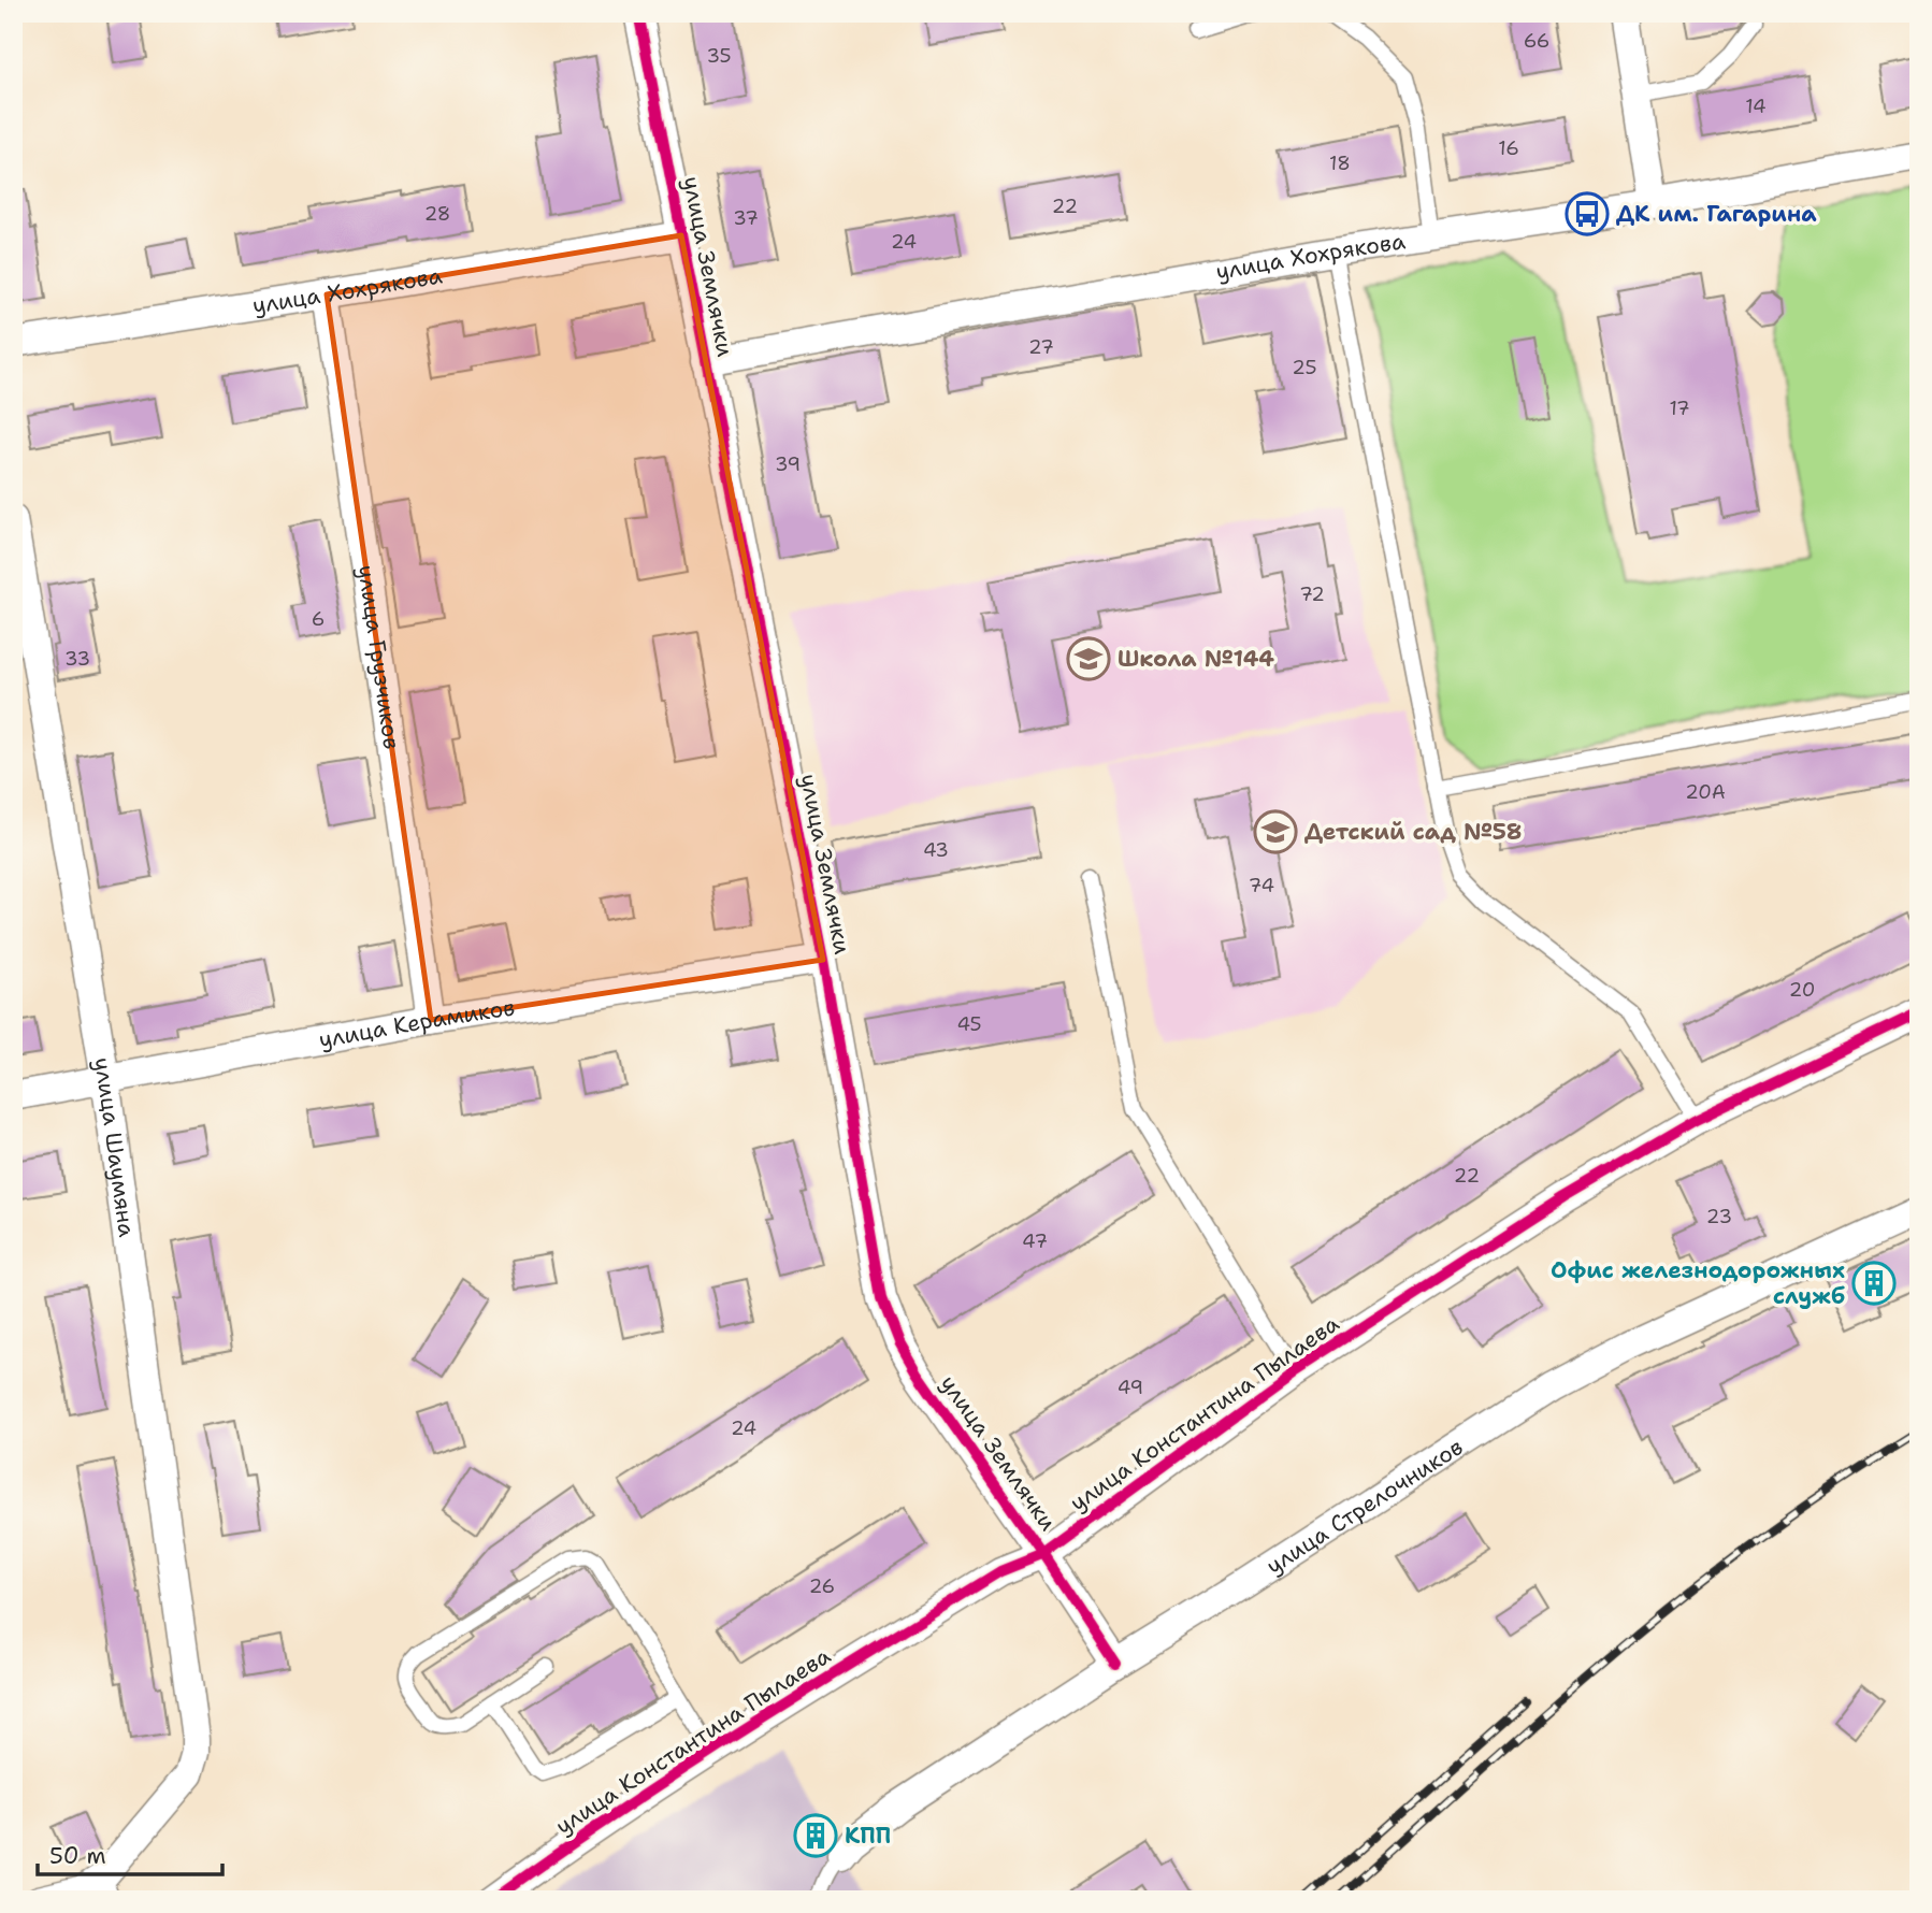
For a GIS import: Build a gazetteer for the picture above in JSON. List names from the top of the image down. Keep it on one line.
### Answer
{"streets":{"street":["улица Хохрякова","улица Землячки","улица Грузчиков","улица Керамиков","улица Шаумяна","улица Константина Пылаева","улица Стрелочников"]},"crossings":[["улица Хохрякова","улица Землячки"],["улица Хохрякова","улица Грузчиков"],["улица Землячки","улица Керамиков"],["улица Землячки","улица Константина Пылаева"],["улица Землячки","улица Стрелочников"],["улица Грузчиков","улица Керамиков"],["улица Керамиков","улица Шаумяна"]],"places":{"bus stop":["ДК им. Гагарина"],"school or university":["Школа №144","Детский сад №58"],"building":["Офис железнодорожных служб","КПП"]},"house_numbers":["66","35","14","16","18","22","28","37","24","27","25","17","39","72","6","33","20А","43","74","20","45","22","23","47","49","24","26"],"scale_bar":"50 m"}
